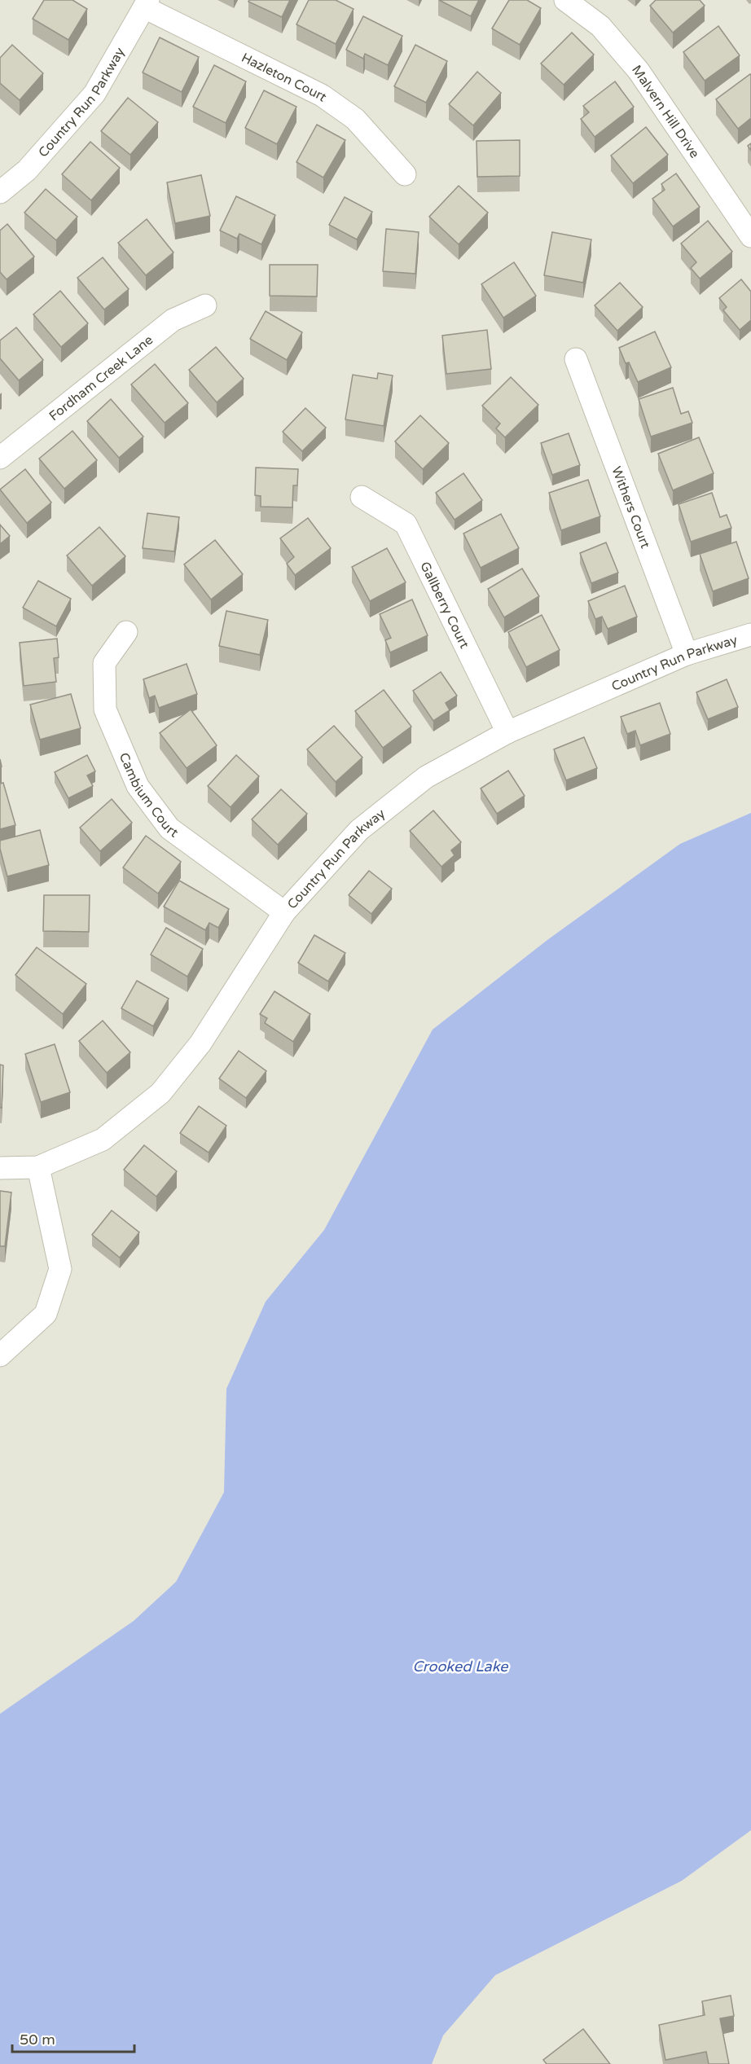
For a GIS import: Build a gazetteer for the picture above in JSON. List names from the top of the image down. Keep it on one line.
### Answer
{"streets":{"street":["Hazleton Court","Country Run Parkway","Malvern Hill Drive","Fordham Creek Lane","Withers Court","Gallberry Court","Cambium Court"]},"crossings":[["Hazleton Court","Country Run Parkway"],["Country Run Parkway","Withers Court"],["Country Run Parkway","Gallberry Court"],["Country Run Parkway","Cambium Court"]],"water":["Crooked Lake"],"scale_bar":"50 m"}
